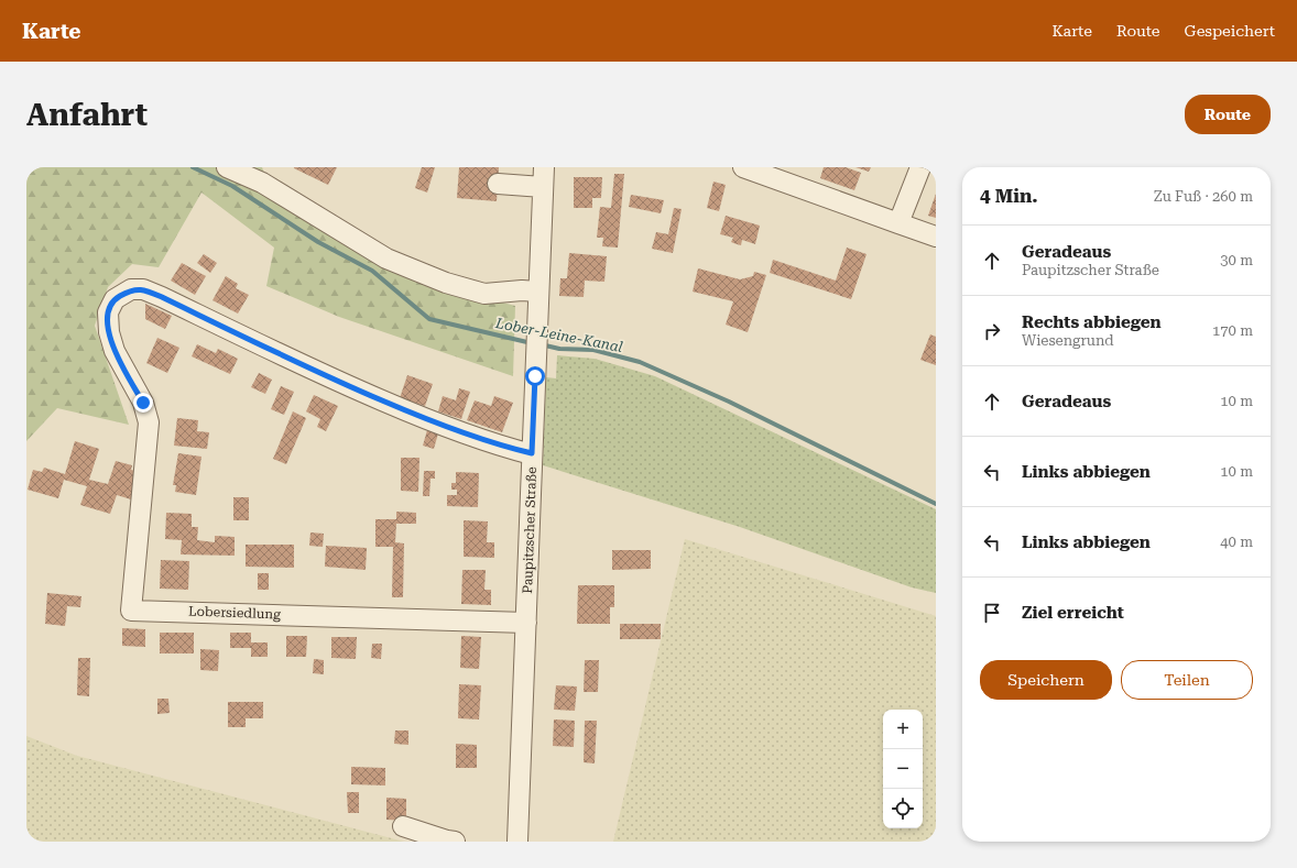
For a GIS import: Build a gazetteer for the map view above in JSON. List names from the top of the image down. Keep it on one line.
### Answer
{"streets":{"street":["Paupitzscher Straße","Lobersiedlung"]},"crossings":[["Paupitzscher Straße","Lobersiedlung"]],"water":["Lober-Leine-Kanal"],"page":{"header":"Karte","nav":["Karte","Route","Gespeichert"],"buttons":["Route",["Speichern","Teilen"]],"title":"Anfahrt","heading":["4 Min.","Zu Fuß · 260 m"],"list":[["Geradeaus","Paupitzscher Straße","30 m"],["Rechts abbiegen","Wiesengrund","170 m"],["Geradeaus","10 m"],["Links abbiegen","10 m"],["Links abbiegen","40 m"],"Ziel erreicht"],"map_buttons":["+","−"]}}
